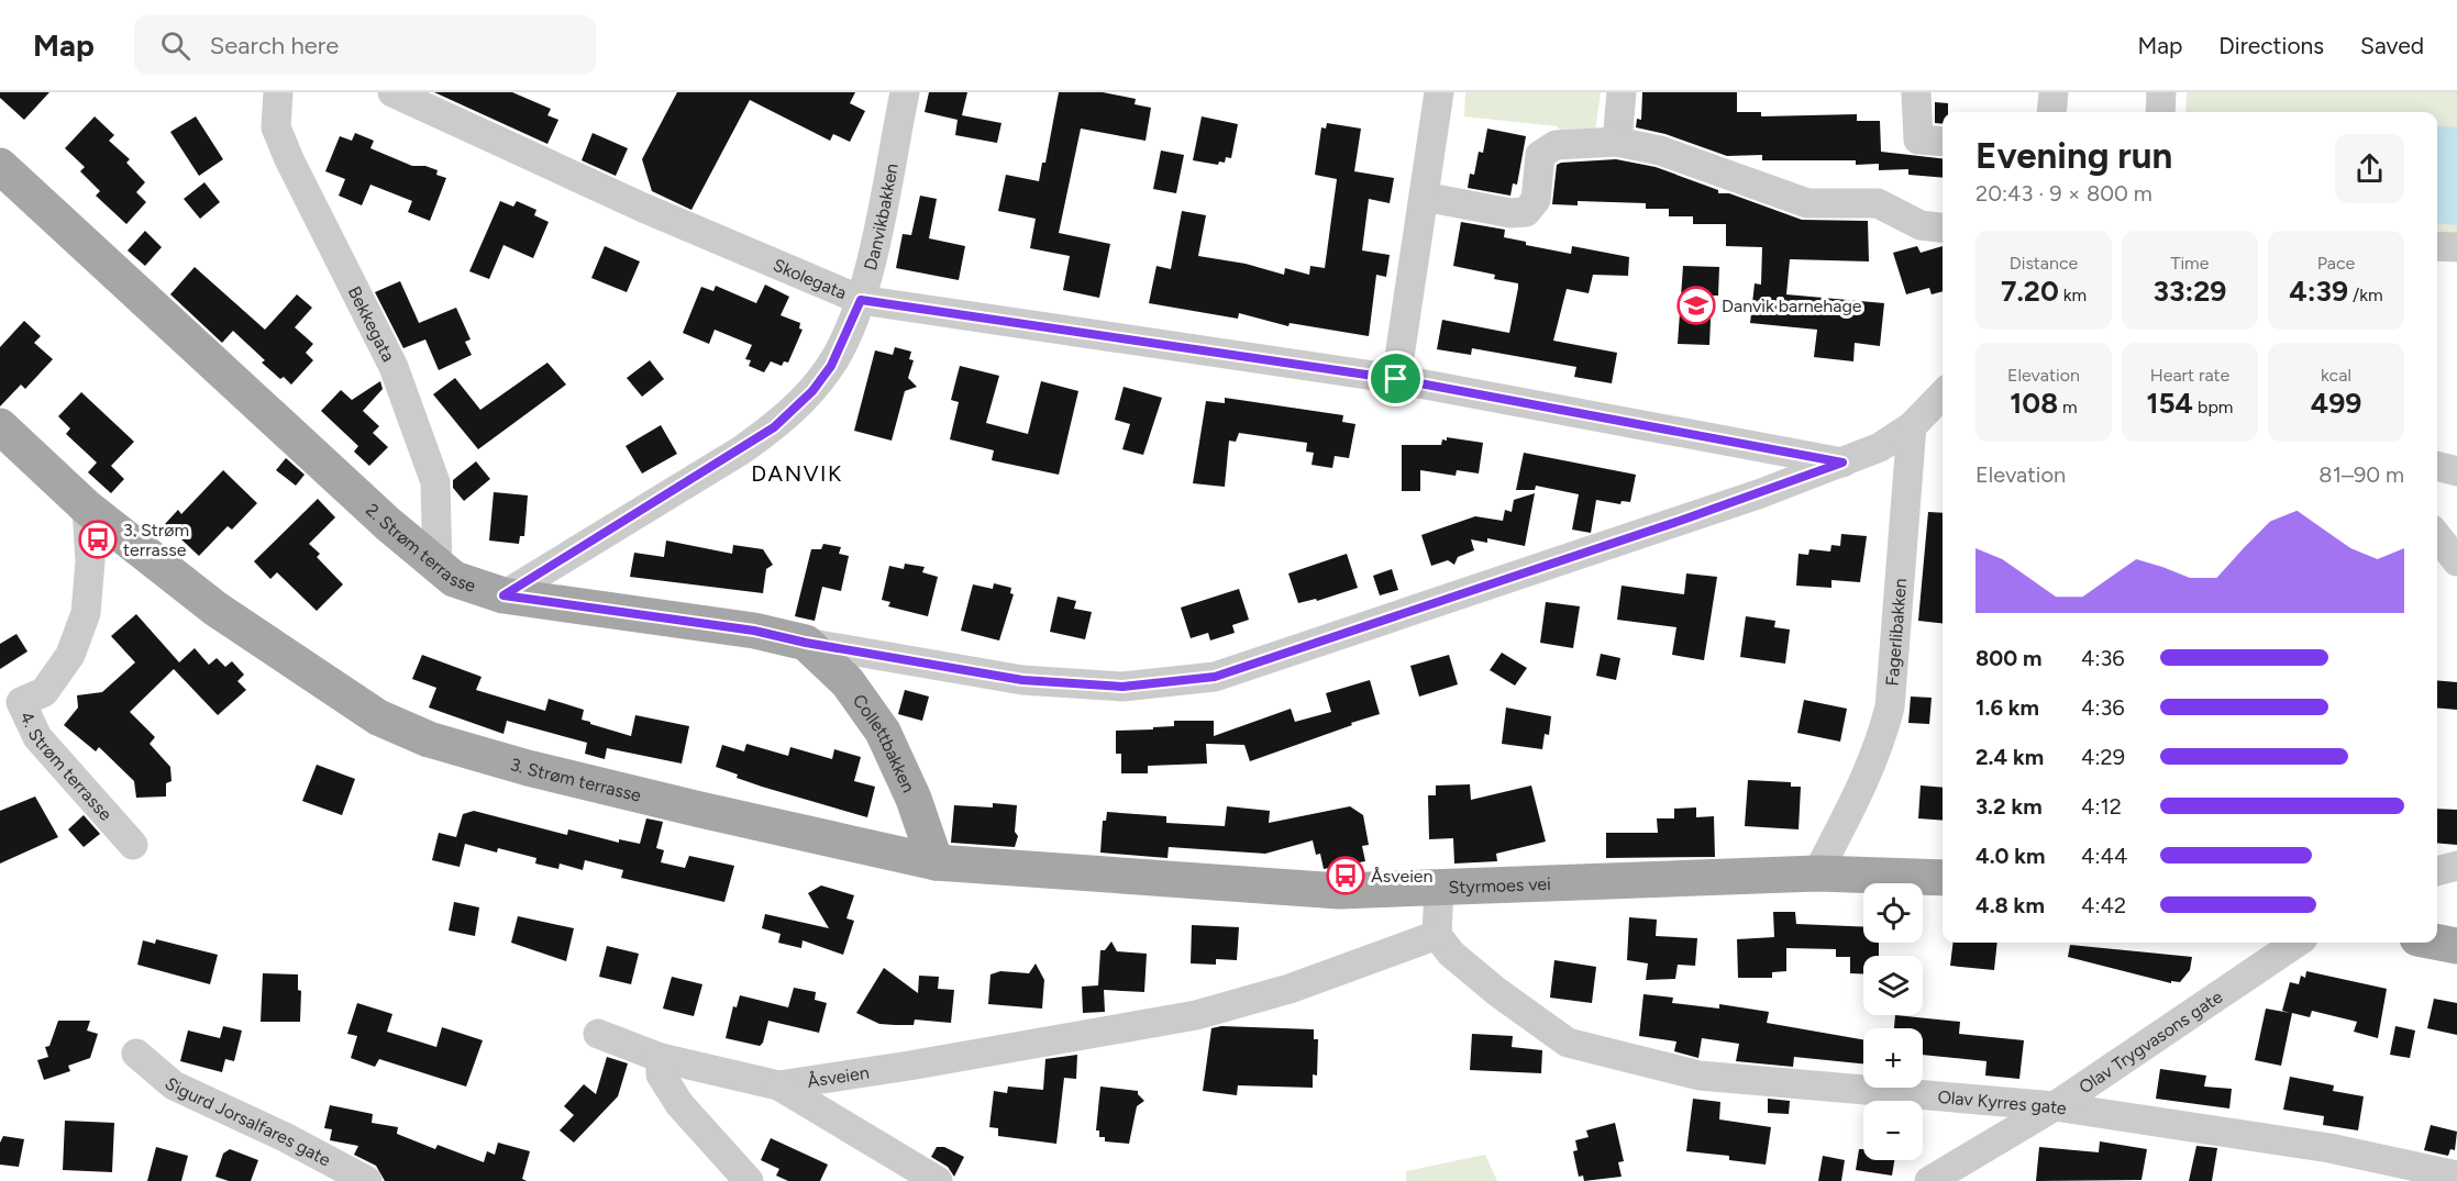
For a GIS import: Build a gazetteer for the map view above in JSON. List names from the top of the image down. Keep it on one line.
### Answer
{"streets":{"main road":["2. Strøm terrasse","Collettbakken","3. Strøm terrasse","Styrmoes vei"],"street":["Danvikbakken","Skolegata","Bekkegata","Fagerlibakken","4. Strøm terrasse","Olav Trygvasons gate","Åsveien","Olav Kyrres gate","Sigurd Jorsalfares gate"]},"crossings":[["Danvikbakken","Skolegata"],["Danvikbakken","2. Strøm terrasse"],["Skolegata","2. Strøm terrasse"],["Bekkegata","2. Strøm terrasse"],["2. Strøm terrasse","Fagerlibakken"],["2. Strøm terrasse","Collettbakken"],["Fagerlibakken","Styrmoes vei"],["Collettbakken","3. Strøm terrasse"],["Collettbakken","Styrmoes vei"],["4. Strøm terrasse","3. Strøm terrasse"],["3. Strøm terrasse","Styrmoes vei"],["Olav Trygvasons gate","Olav Kyrres gate"],["Åsveien","Olav Kyrres gate"]],"districts":["DANVIK"],"places":{"school or university":["Danvik barnehage"],"bus stop":["3. Strøm terrasse","Åsveien"]},"page":{"header":"Map","search":"Search here","nav":["Map","Directions","Saved"],"heading":["Evening run","20:43 · 9 × 800 m"],"stats":[["Distance","7.20 km"],["Time","33:29"],["Pace","4:39 /km"],["Elevation","108 m"],["Heart rate","154 bpm"],["kcal","499"]],"chart":["Elevation","81–90 m"],"list":[{"name":"800 m","note":"4:36"},{"name":"1.6 km","note":"4:36"},{"name":"2.4 km","note":"4:29"},{"name":"3.2 km","note":"4:12"},{"name":"4.0 km","note":"4:44"},{"name":"4.8 km","note":"4:42"}],"map_buttons":["+","−"]}}
